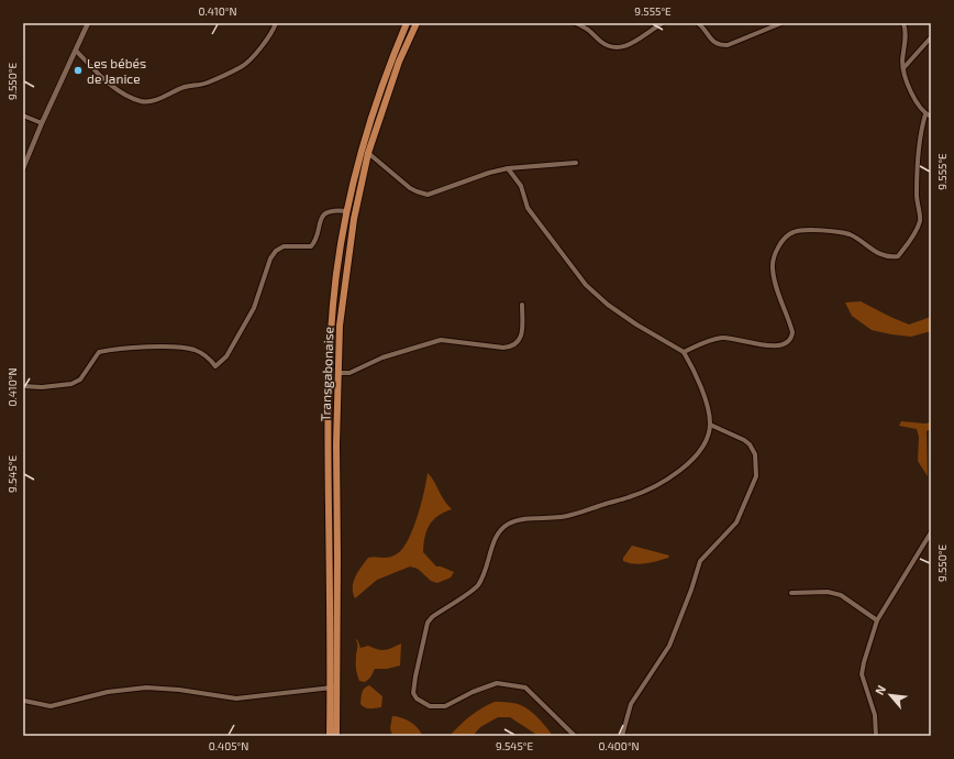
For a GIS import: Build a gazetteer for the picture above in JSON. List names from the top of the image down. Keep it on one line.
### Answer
{"streets":{"highway":["Transgabonaise"]},"places":["Les bébés de Janice"],"north":"top left","coordinates":["0.410°N","9.555°E","9.550°E","9.545°E","0.405°N","0.400°N"]}
